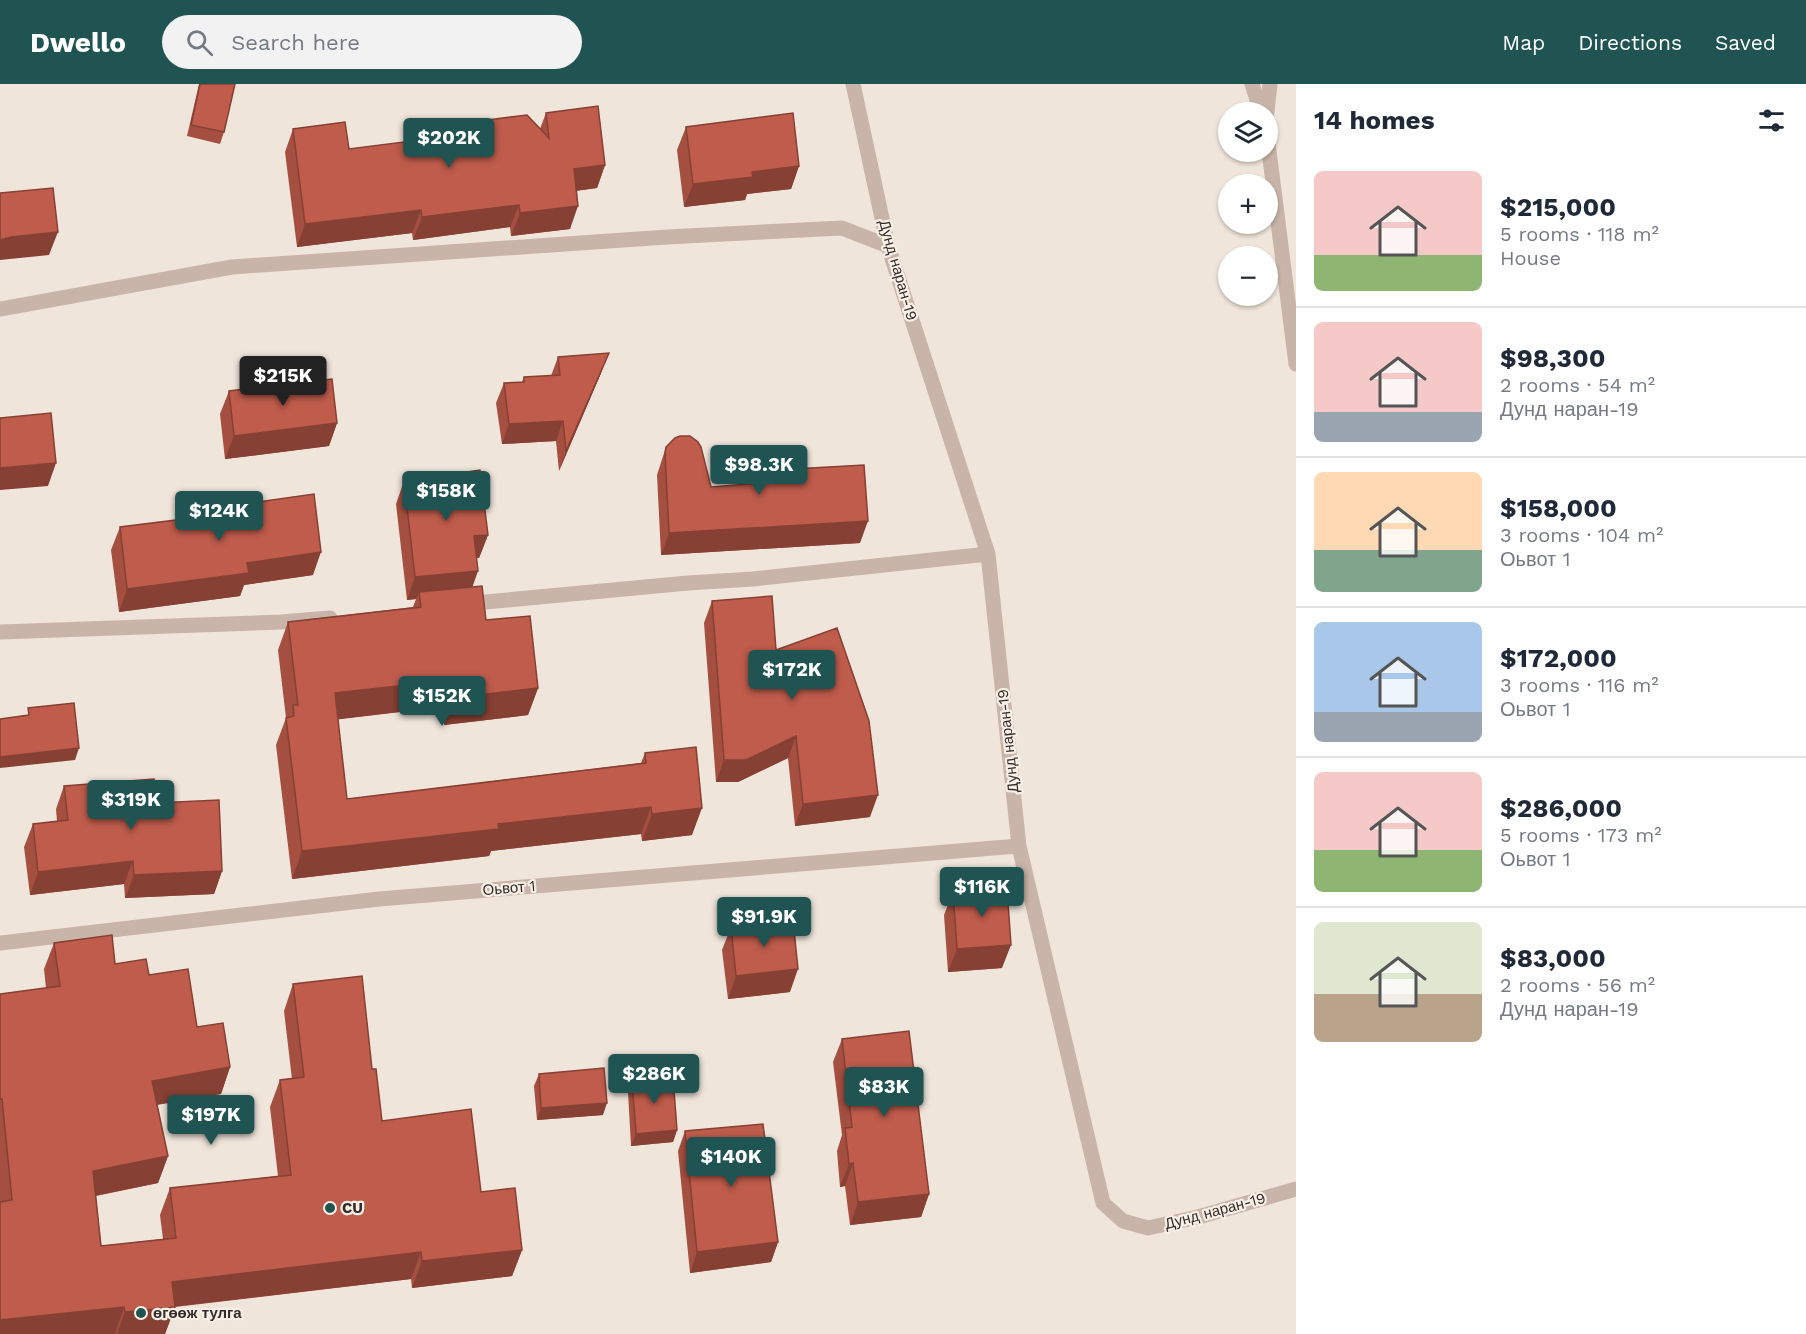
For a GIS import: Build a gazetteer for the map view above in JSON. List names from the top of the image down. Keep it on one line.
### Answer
{"streets":{"street":["Дунд наран-19","Оьвот 1"]},"crossings":[["Дунд наран-19","Оьвот 1"]],"places":["CU","өгөөж тулга"],"page":{"header":"Dwello","search":"Search here","nav":["Map","Directions","Saved"],"heading":"14 homes","map_buttons":["+","−"],"price":["$202K","$215K","$98.3K","$158K","$124K","$172K","$152K","$319K","$116K","$91.9K","$286K","$83K","$197K","$140K"],"list":[{"name":"$215,000","note":"5 rooms · 118 m² · House"},{"name":"$98,300","note":"2 rooms · 54 m² · Дунд наран-19"},{"name":"$158,000","note":"3 rooms · 104 m² · Оьвот 1"},{"name":"$172,000","note":"3 rooms · 116 m² · Оьвот 1"},{"name":"$286,000","note":"5 rooms · 173 m² · Оьвот 1"},{"name":"$83,000","note":"2 rooms · 56 m² · Дунд наран-19"}]}}
